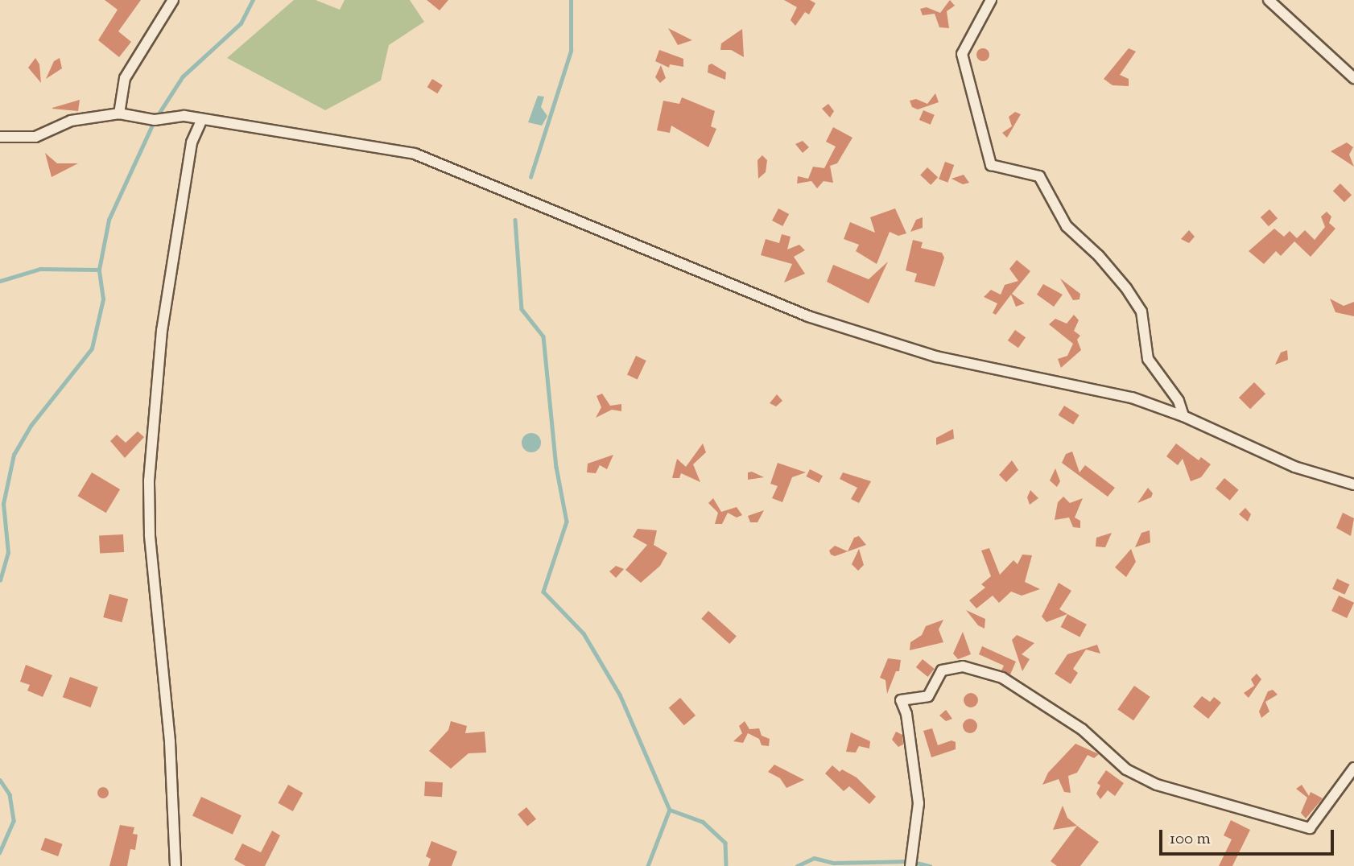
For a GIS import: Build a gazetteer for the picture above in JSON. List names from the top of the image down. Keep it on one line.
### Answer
{"scale_bar":"100 m"}
